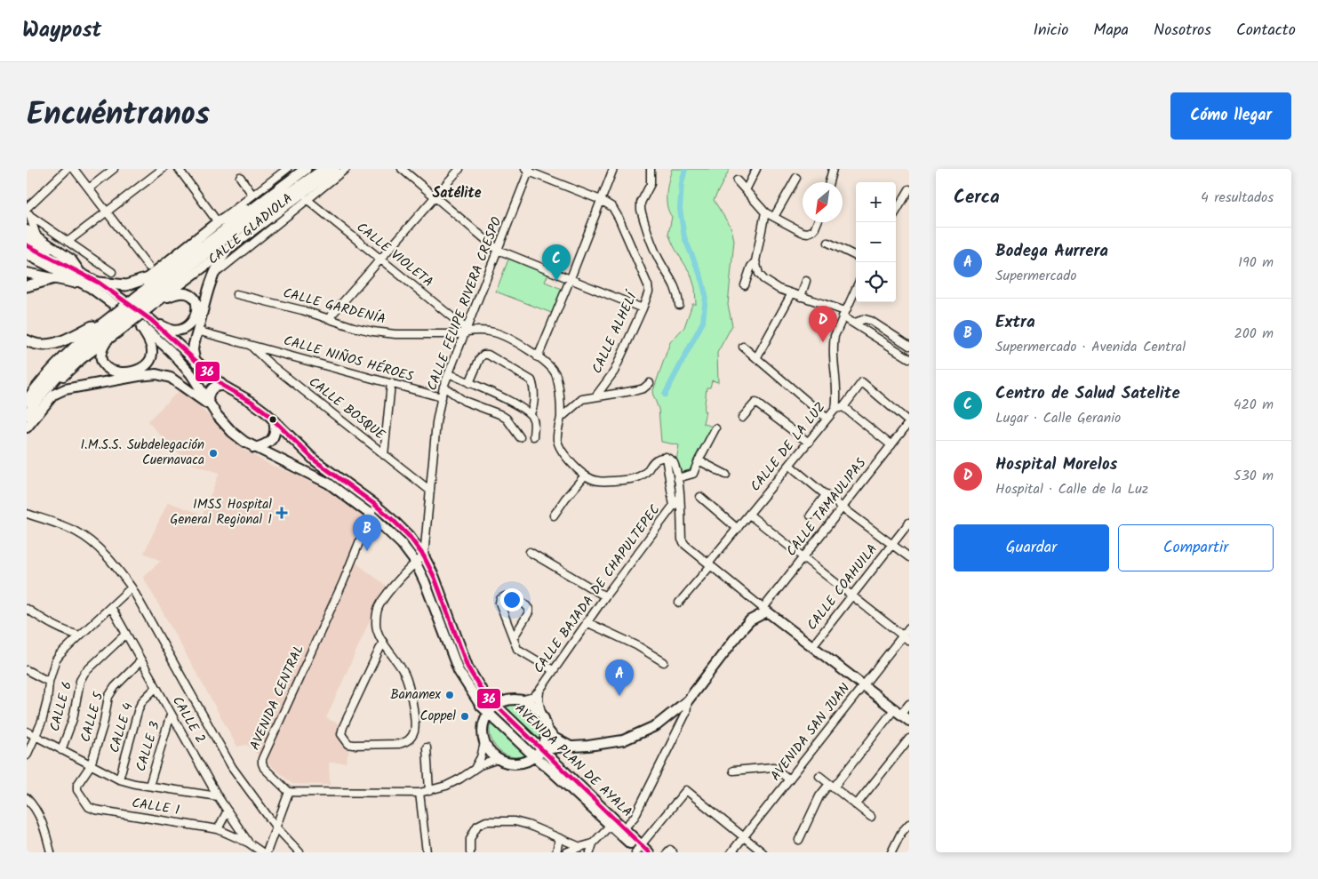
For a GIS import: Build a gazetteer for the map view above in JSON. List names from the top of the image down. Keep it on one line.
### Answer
{"streets":{"main road":["AVENIDA PLAN DE AYALA"],"street":["CALLE GLADIOLA","CALLE VIOLETA","CALLE FELIPE RIVERA CRESPO","CALLE GARDENÍA","CALLE ALHELÍ","CALLE NIÑOS HÉROES","CALLE BOSQUE","CALLE DE LA LUZ","CALLE TAMAULIPAS","CALLE COAHUILA","CALLE BAJADA DE CHAPULTEPEC","AVENIDA CENTRAL","CALLE 6","CALLE 5","CALLE 2","CALLE 4","AVENIDA SAN JUAN","CALLE 3","CALLE 1"]},"crossings":[["CALLE GLADIOLA","CALLE VIOLETA"],["CALLE VIOLETA","CALLE FELIPE RIVERA CRESPO"],["CALLE VIOLETA","CALLE GARDENÍA"],["CALLE FELIPE RIVERA CRESPO","CALLE GARDENÍA"],["CALLE FELIPE RIVERA CRESPO","CALLE NIÑOS HÉROES"],["CALLE FELIPE RIVERA CRESPO","CALLE BOSQUE"],["CALLE FELIPE RIVERA CRESPO","AVENIDA PLAN DE AYALA"],["CALLE NIÑOS HÉROES","CALLE BOSQUE"],["AVENIDA CENTRAL","AVENIDA PLAN DE AYALA"],["CALLE 6","CALLE 2"],["CALLE 5","CALLE 2"],["CALLE 5","CALLE 1"],["CALLE 2","CALLE 4"],["CALLE 2","CALLE 3"],["CALLE 2","CALLE 1"]],"districts":["Satélite"],"places":{"other":["I.M.S.S. Subdelegación Cuernavaca","Banamex","Coppel"],"health":["IMSS Hospital General Regional 1"]},"lines":["transit line 36"],"north":"bottom left","page":{"header":"Waypost","nav":["Inicio","Mapa","Nosotros","Contacto"],"title":"Encuéntranos","buttons":["Cómo llegar",["Guardar","Compartir"]],"heading":["Cerca","4 resultados"],"map_buttons":["+","−"],"list":[{"mark":"A","name":"Bodega Aurrera","note":"Supermercado","value":"190 m"},{"mark":"B","name":"Extra","note":"Supermercado · Avenida Central","value":"200 m"},{"mark":"C","name":"Centro de Salud Satelite","note":"Lugar · Calle Geranio","value":"420 m"},{"mark":"D","name":"Hospital Morelos","note":"Hospital · Calle de la Luz","value":"530 m"}],"pins":["C","D","B","A"]}}
